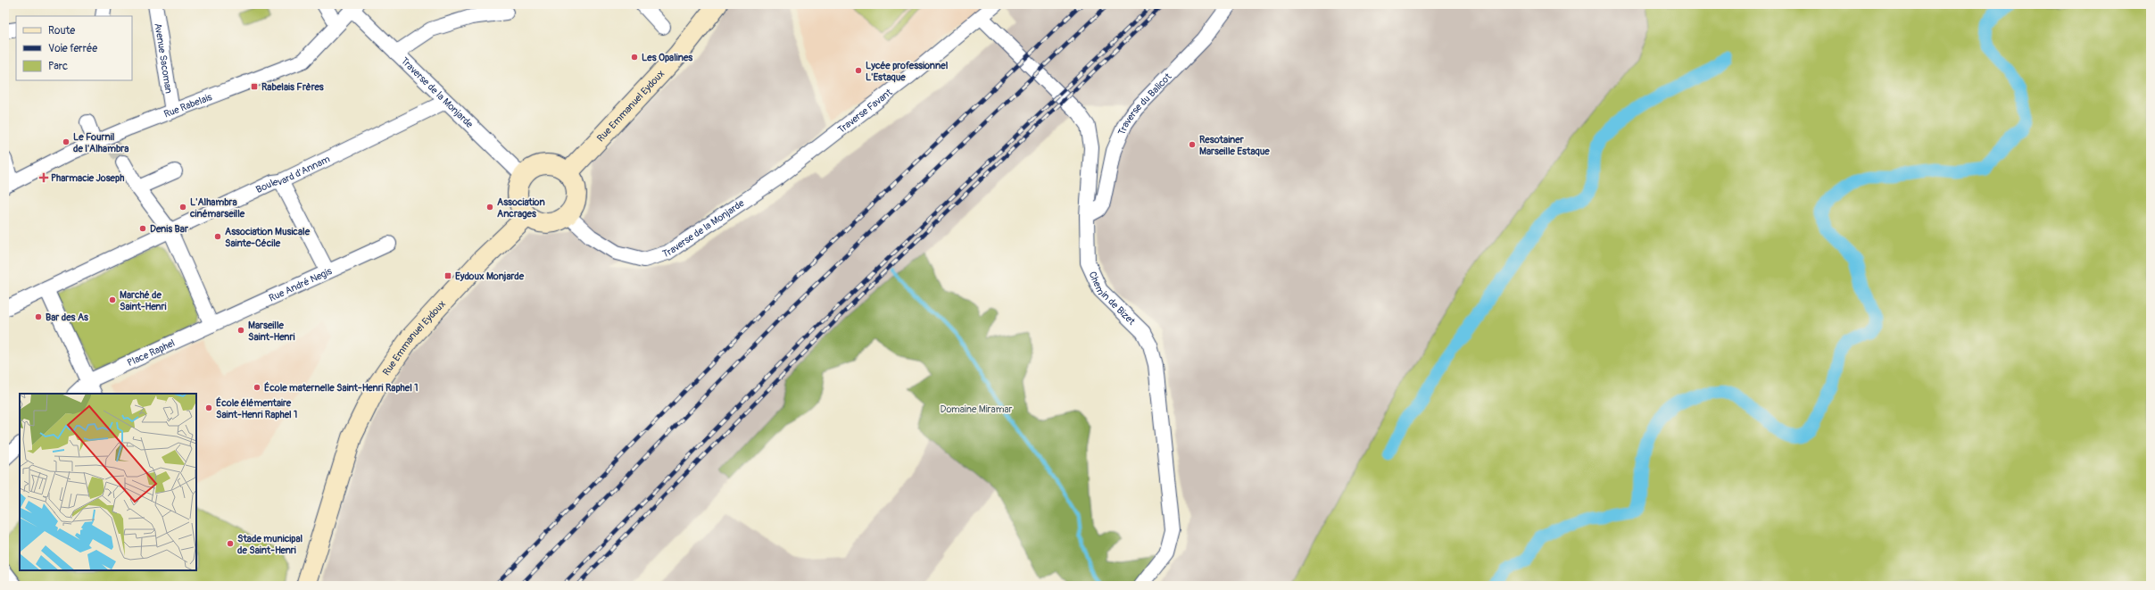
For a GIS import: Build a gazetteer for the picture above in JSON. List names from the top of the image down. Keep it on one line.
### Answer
{"streets":{"street":["Avenue Sacoman","Traverse de la Monjarde","Traverse du Balicot","Rue Rabelais","Rue Emmanuel Eydoux","Traverse Favant","Boulevard d'Annam","Rue André Negis","Chemin de Bizet","Place Raphel"]},"crossings":[["Avenue Sacoman","Rue Rabelais"],["Traverse de la Monjarde","Rue Rabelais"],["Traverse de la Monjarde","Rue Emmanuel Eydoux"],["Traverse de la Monjarde","Traverse Favant"],["Traverse de la Monjarde","Boulevard d'Annam"],["Traverse du Balicot","Chemin de Bizet"],["Traverse Favant","Chemin de Bizet"],["Rue André Negis","Place Raphel"]],"parks":["Domaine Miramar"],"places":{"other":["Les Opalines","Lycée professionnel L'Estaque","Le Fournil de l'Alhambra","Resotainer Marseille Estaque","L'Alhambra cinémarseille","Association Ancrages","Denis Bar","Association Musicale Sainte-Cécile","Marché de Saint-Henri","Bar des As","Marseille Saint-Henri","École maternelle Saint-Henri Raphel 1","École élémentaire Saint-Henri Raphel 1","Stade municipal de Saint-Henri"],"transit":["Rabelais Frères","Eydoux Monjarde"],"health":["Pharmacie Joseph"]},"legend":["Route","Voie ferrée","Parc"]}
